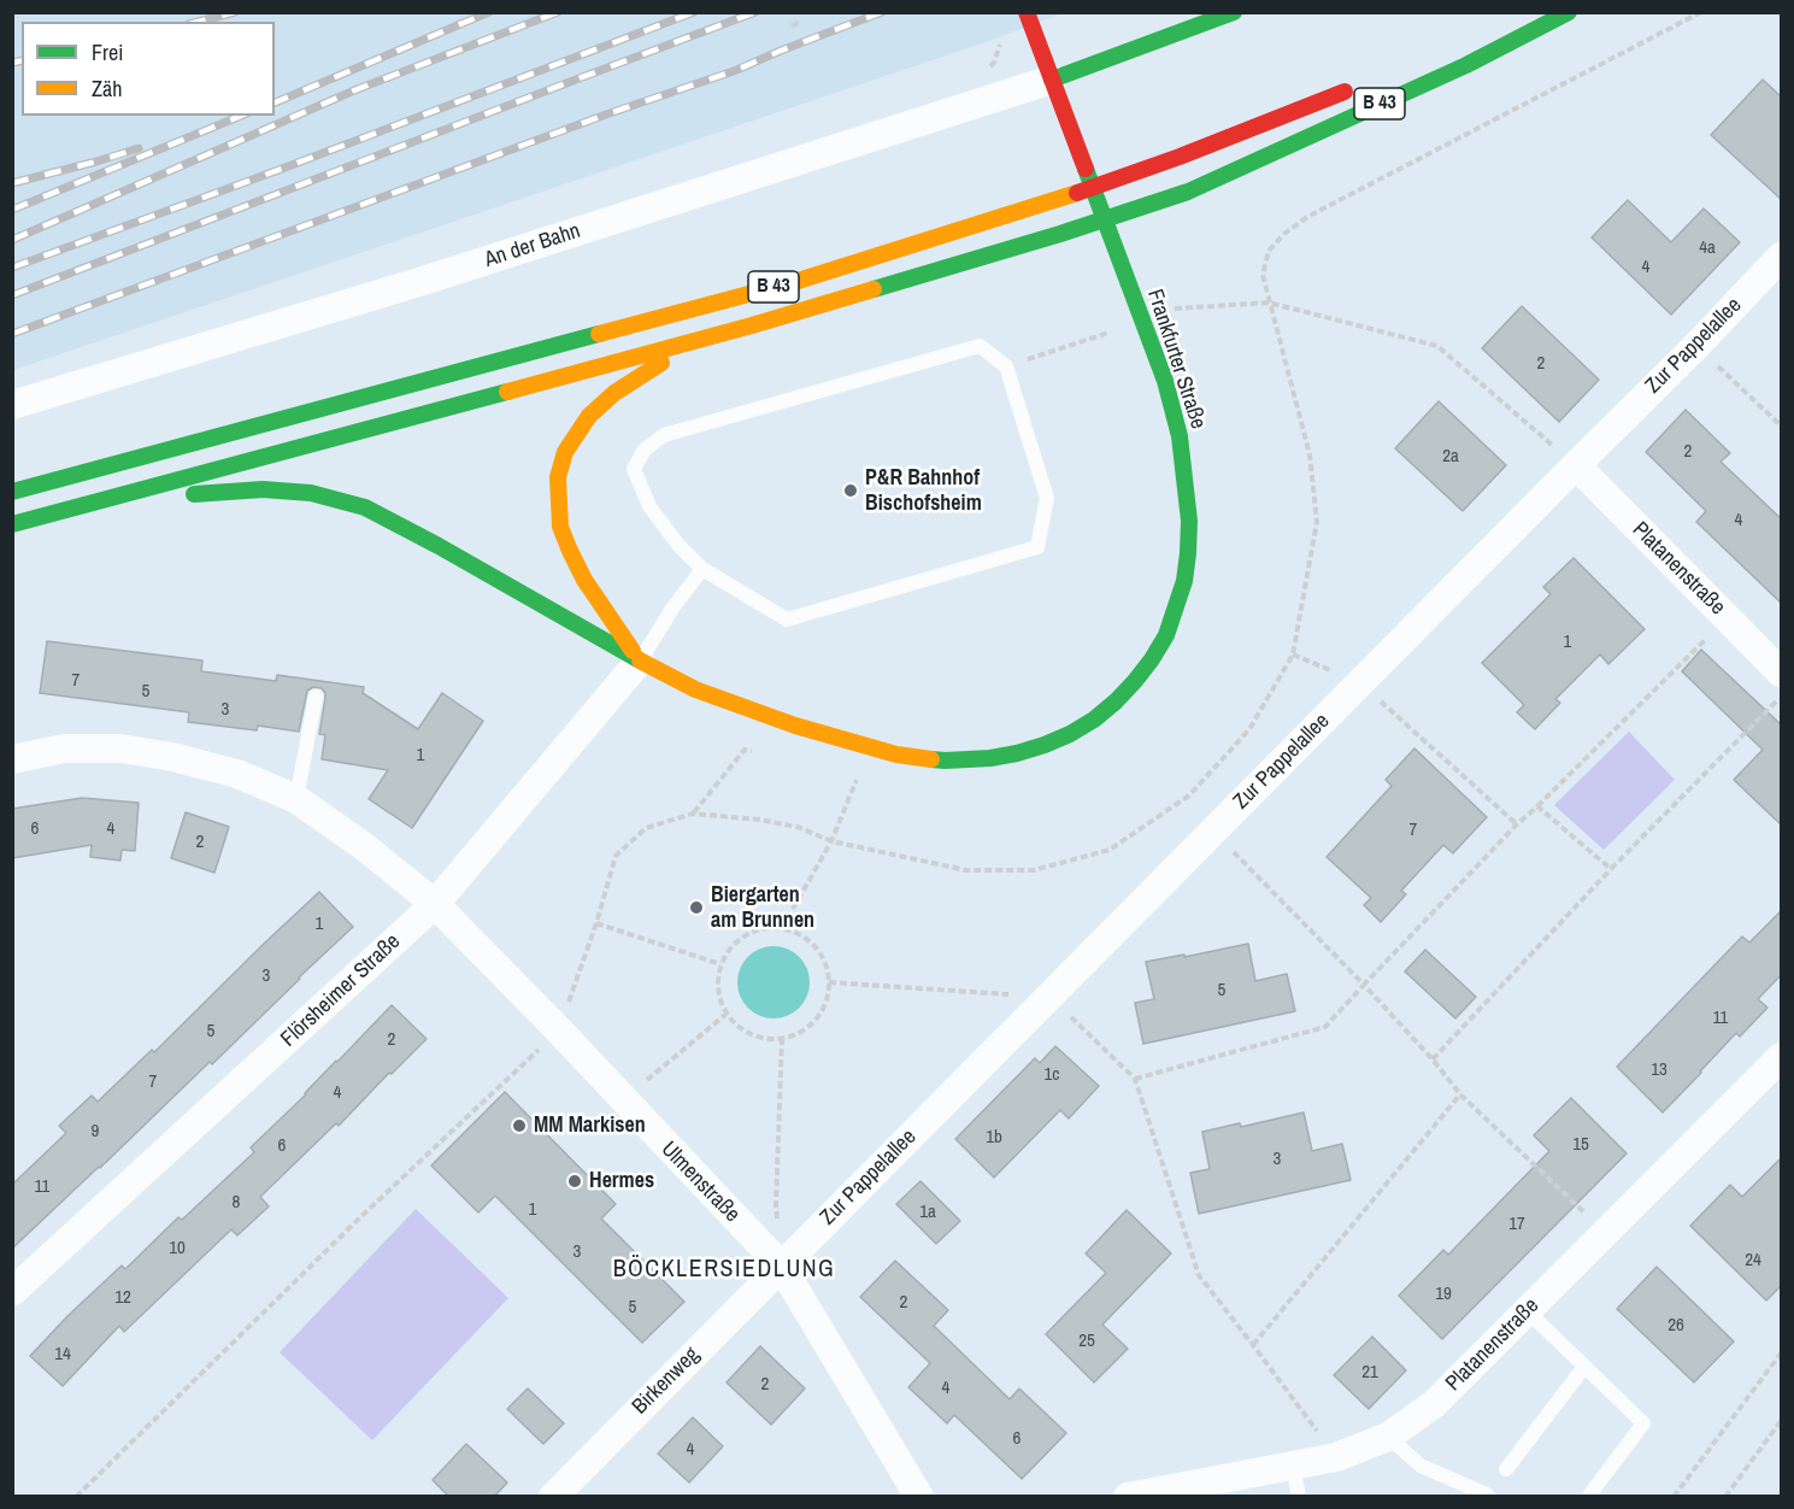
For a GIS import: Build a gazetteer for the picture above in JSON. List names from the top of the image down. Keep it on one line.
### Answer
{"streets":{"main road":["B 43","Frankfurter Straße"],"street":["An der Bahn","Zur Pappelallee","Platanenstraße","Flörsheimer Straße","Ulmenstraße","Birkenweg"]},"crossings":[["B 43","Frankfurter Straße"],["An der Bahn","Frankfurter Straße"],["Zur Pappelallee","Platanenstraße"],["Zur Pappelallee","Ulmenstraße"],["Zur Pappelallee","Birkenweg"],["Frankfurter Straße","Flörsheimer Straße"],["Flörsheimer Straße","Ulmenstraße"],["Ulmenstraße","Birkenweg"]],"districts":["BÖCKLERSIEDLUNG"],"places":["P&R Bahnhof Bischofsheim","Biergarten am Brunnen","MM Markisen","Hermes"],"house_numbers":["4a","4","2","2","2a","4","1","7","5","3","1","6","4","7","2","1","3","5","11","5","2","13","1c","7","4","9","1b","15","6","3","11","8","1","1a","17","10","3","24","19","12","2","5","26","25","14","21","2","4","6","4"],"legend":["Frei","Zäh"]}
